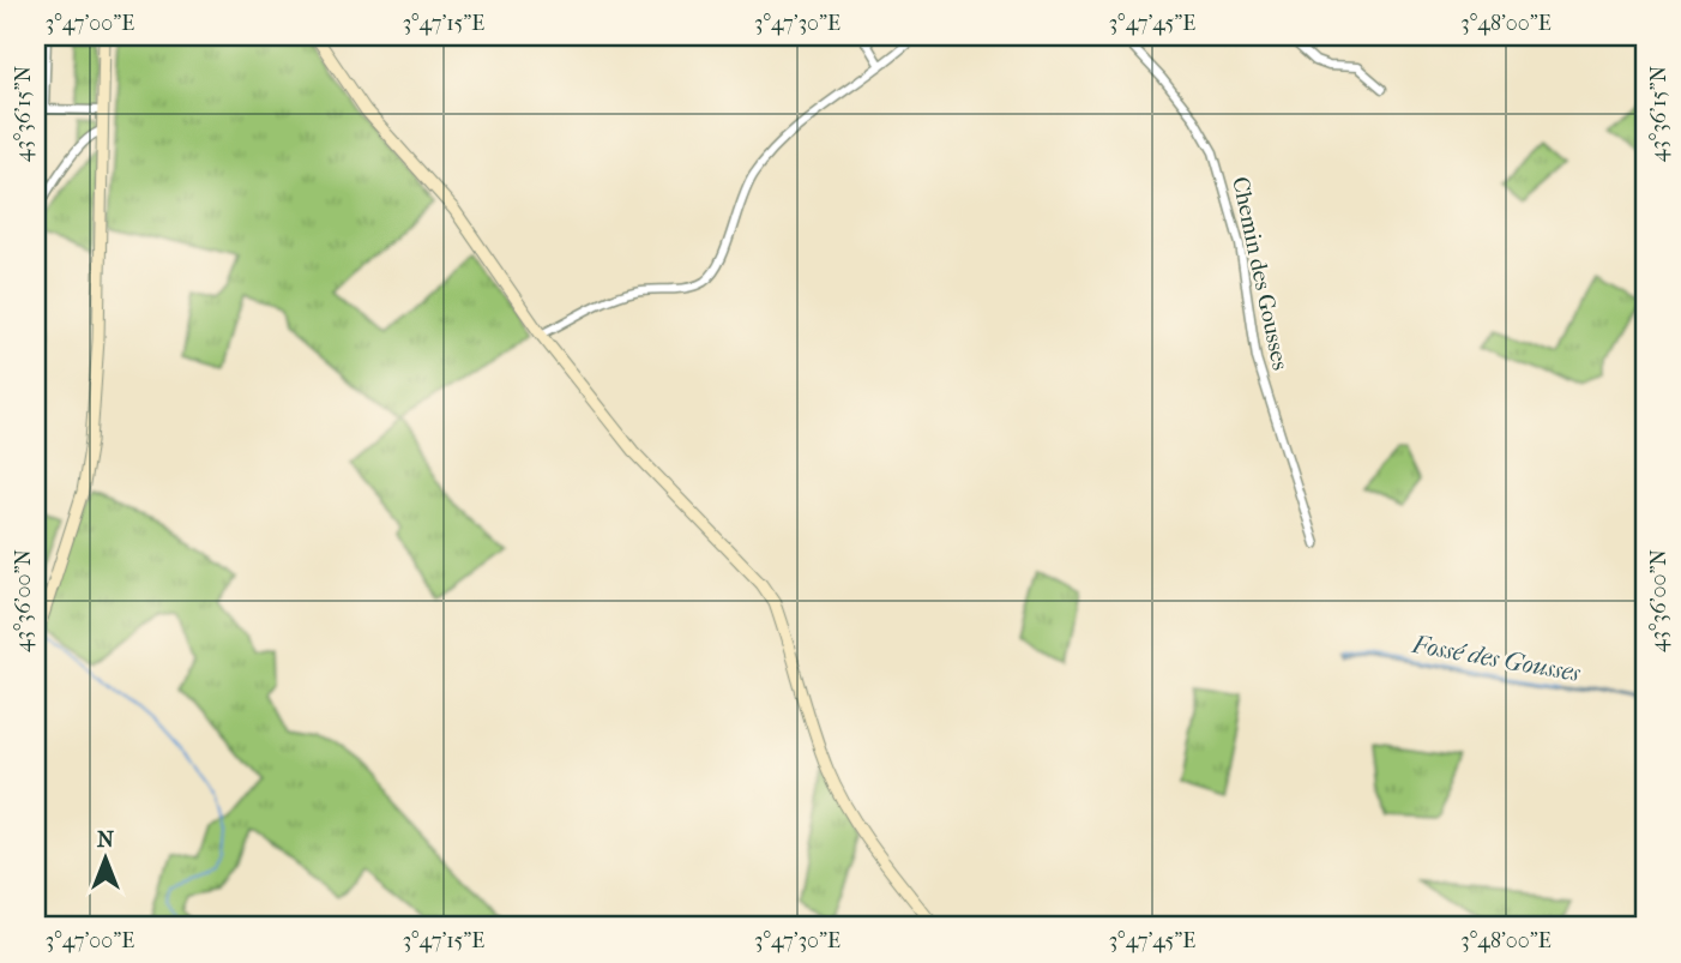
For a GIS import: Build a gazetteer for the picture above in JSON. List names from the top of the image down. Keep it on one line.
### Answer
{"streets":{"street":["Chemin des Gousses"]},"water":["Fossé des Gousses"],"north":"top","coordinates":["3°47'00\"E","3°47'15\"E","3°47'30\"E","3°47'45\"E","3°48'00\"E","43°36'15\"N","43°36'00\"N"]}
